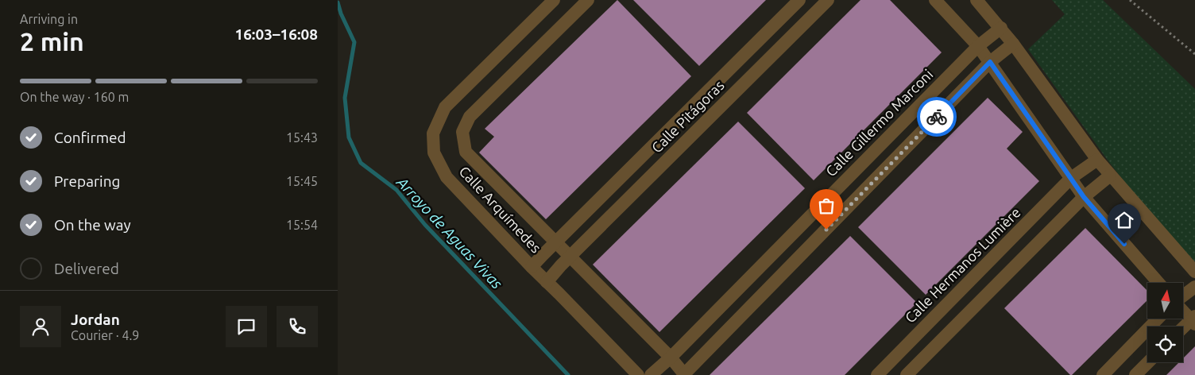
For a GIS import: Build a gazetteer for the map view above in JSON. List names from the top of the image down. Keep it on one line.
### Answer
{"streets":{"street":["Calle Pitágoras","Calle Gillermo Marconi","Calle Arquímedes","Calle Hermanos Lumière"]},"crossings":[["Calle Pitágoras","Calle Arquímedes"],["Calle Gillermo Marconi","Calle Arquímedes"]],"water":["Arroyo de Aguas Vivas"],"north":"top","page":{"heading":["2 min","Arriving in","16:03–16:08"],"panel":["Jordan","Courier · 4.9"],"bar":"On the way · 160 m","list":[["Confirmed","15:43"],["Preparing","15:45"],["On the way","15:54"],"Delivered"]}}
